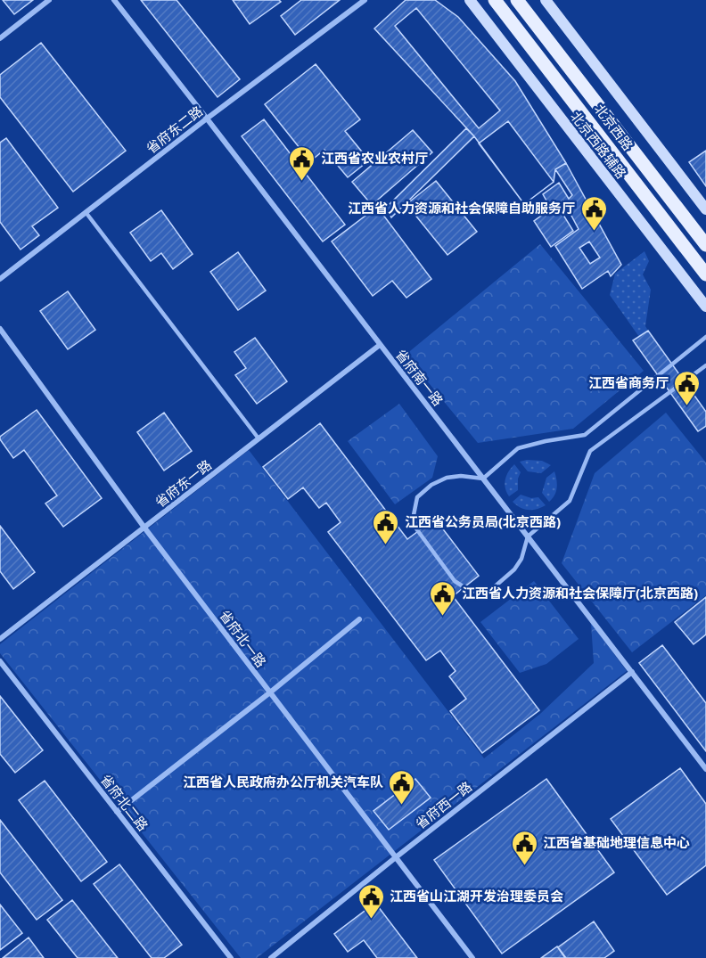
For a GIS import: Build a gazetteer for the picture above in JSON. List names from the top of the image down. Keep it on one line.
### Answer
{"streets":{"main road":["北京西路","北京西路辅路"],"street":["省府东二路","省府南一路","省府东一路","省府北一路","省府北二路","省府西一路"]},"crossings":[["省府东二路","省府南一路"],["省府南一路","省府东一路"],["省府南一路","省府西一路"],["省府东一路","省府北一路"],["省府北一路","省府西一路"]],"places":{"public building":["江西省农业农村厅","江西省人力资源和社会保障自助服务厅","江西省商务厅","江西省公务员局(北京西路)","江西省人力资源和社会保障厅(北京西路)","江西省人民政府办公厅机关汽车队","江西省基础地理信息中心","江西省山江湖开发治理委员会"]}}
